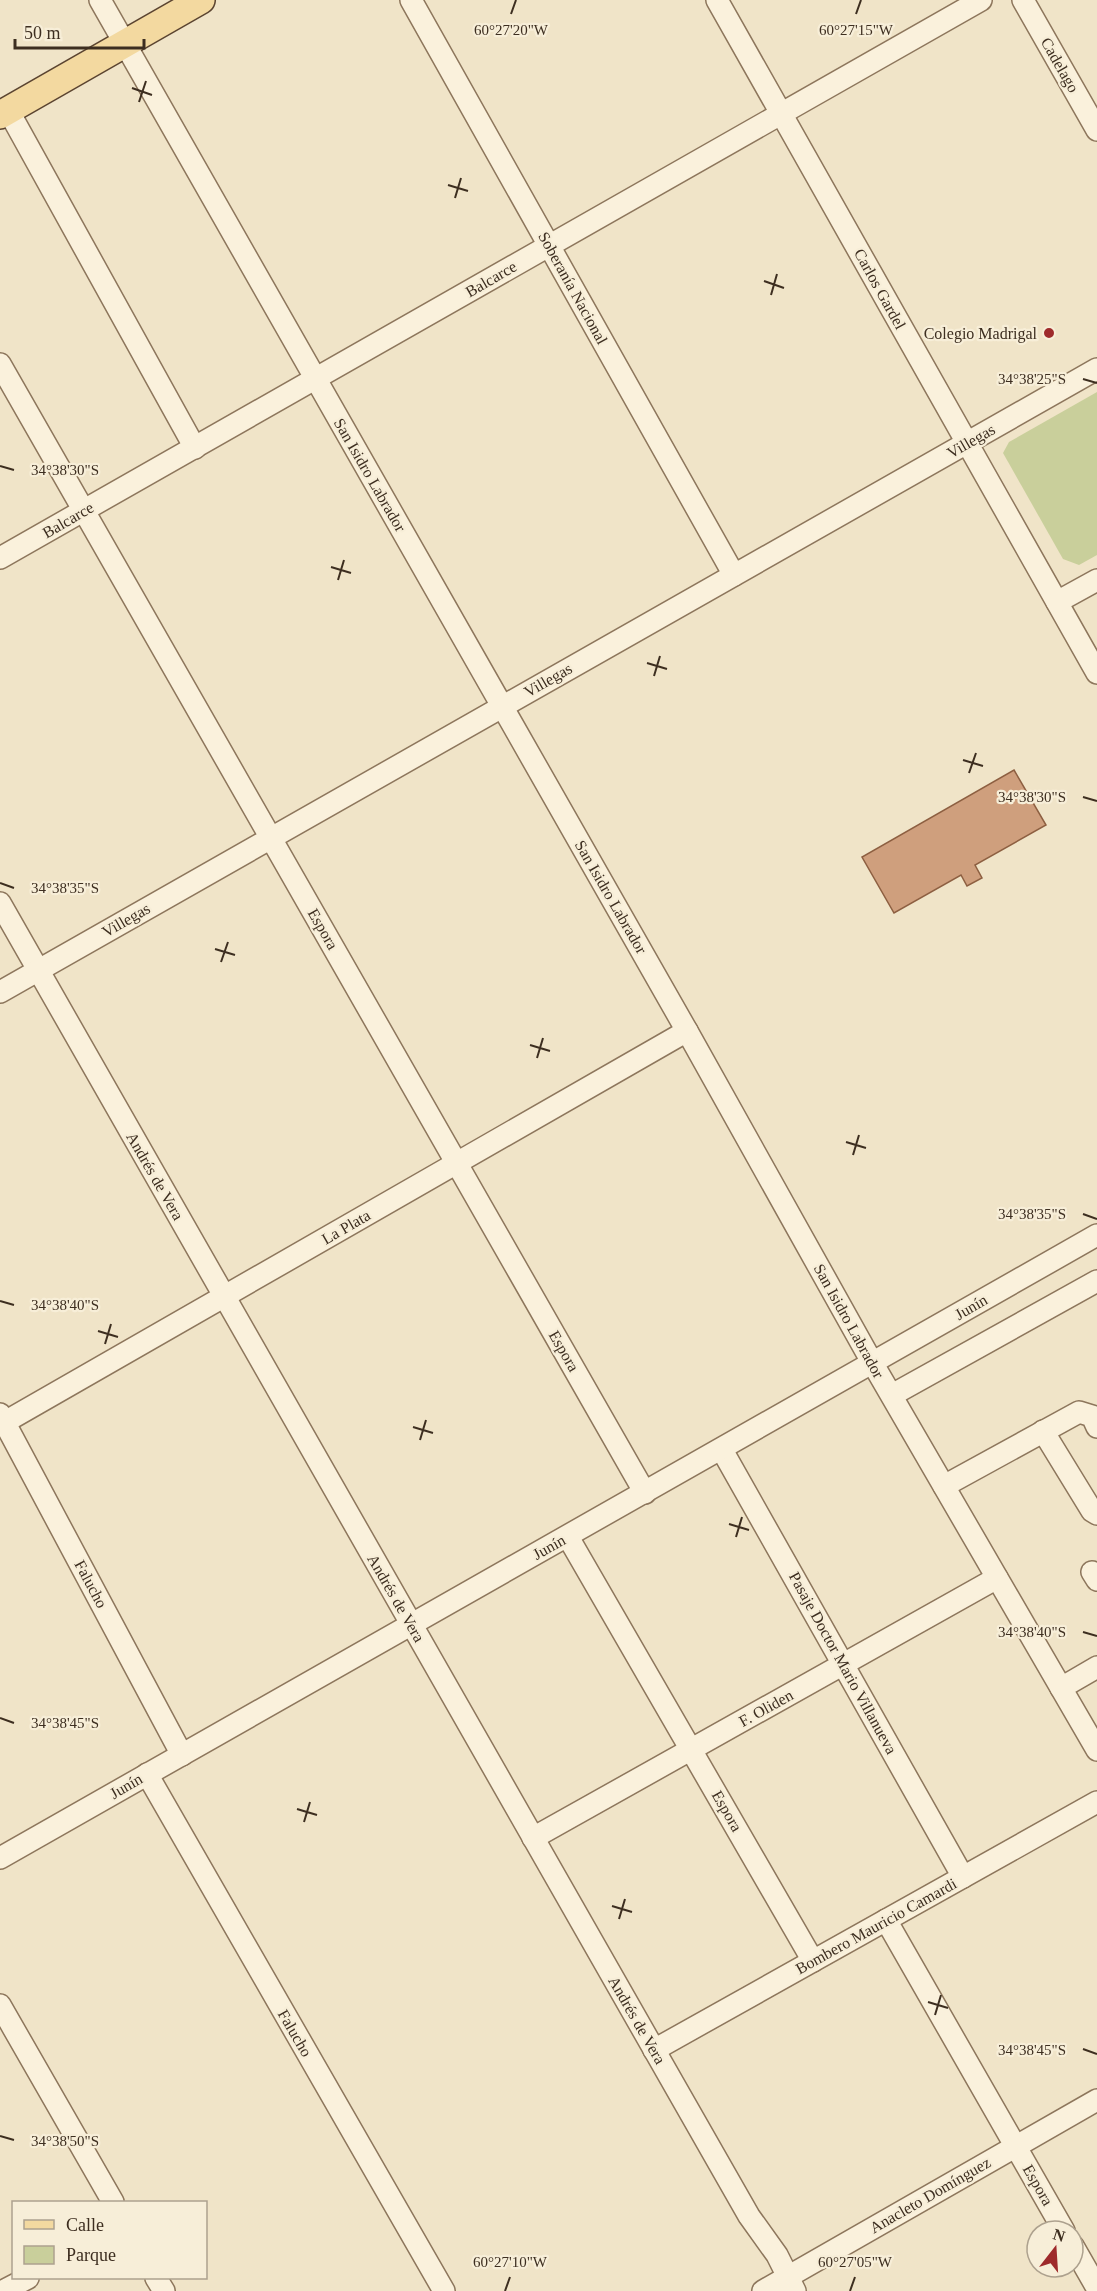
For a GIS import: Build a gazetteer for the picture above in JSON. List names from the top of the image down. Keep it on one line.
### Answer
{"streets":{"street":["Cadelago","Balcarce","Soberanía Nacional","Carlos Gardel","Villegas","San Isidro Labrador","Espora","Andrés de Vera","La Plata","Junín","Falucho","Pasaje Doctor Mario Villanueva","F. Oliden","Bombero Mauricio Camardi","Anacleto Domínguez"]},"crossings":[["Balcarce","Soberanía Nacional"],["Balcarce","Carlos Gardel"],["Balcarce","San Isidro Labrador"],["Balcarce","Espora"],["Soberanía Nacional","Villegas"],["Carlos Gardel","Villegas"],["Villegas","San Isidro Labrador"],["Villegas","Espora"],["Villegas","Andrés de Vera"],["San Isidro Labrador","La Plata"],["San Isidro Labrador","Junín"],["San Isidro Labrador","F. Oliden"],["Espora","La Plata"],["Espora","Junín"],["Espora","F. Oliden"],["Espora","Bombero Mauricio Camardi"],["Espora","Anacleto Domínguez"],["Andrés de Vera","La Plata"],["Andrés de Vera","Junín"],["Andrés de Vera","F. Oliden"],["Andrés de Vera","Bombero Mauricio Camardi"],["Andrés de Vera","Anacleto Domínguez"],["La Plata","Falucho"],["Junín","Falucho"],["Junín","Pasaje Doctor Mario Villanueva"],["Pasaje Doctor Mario Villanueva","F. Oliden"],["Pasaje Doctor Mario Villanueva","Bombero Mauricio Camardi"]],"places":["Colegio Madrigal"],"legend":["Calle","Parque"],"scale_bar":"50 m","north":"top","coordinates":["60°27'20\"W","60°27'15\"W","34°38'25\"S","34°38'30\"S","34°38'35\"S","34°38'40\"S","34°38'45\"S","34°38'50\"S","60°27'10\"W","60°27'05\"W"]}
